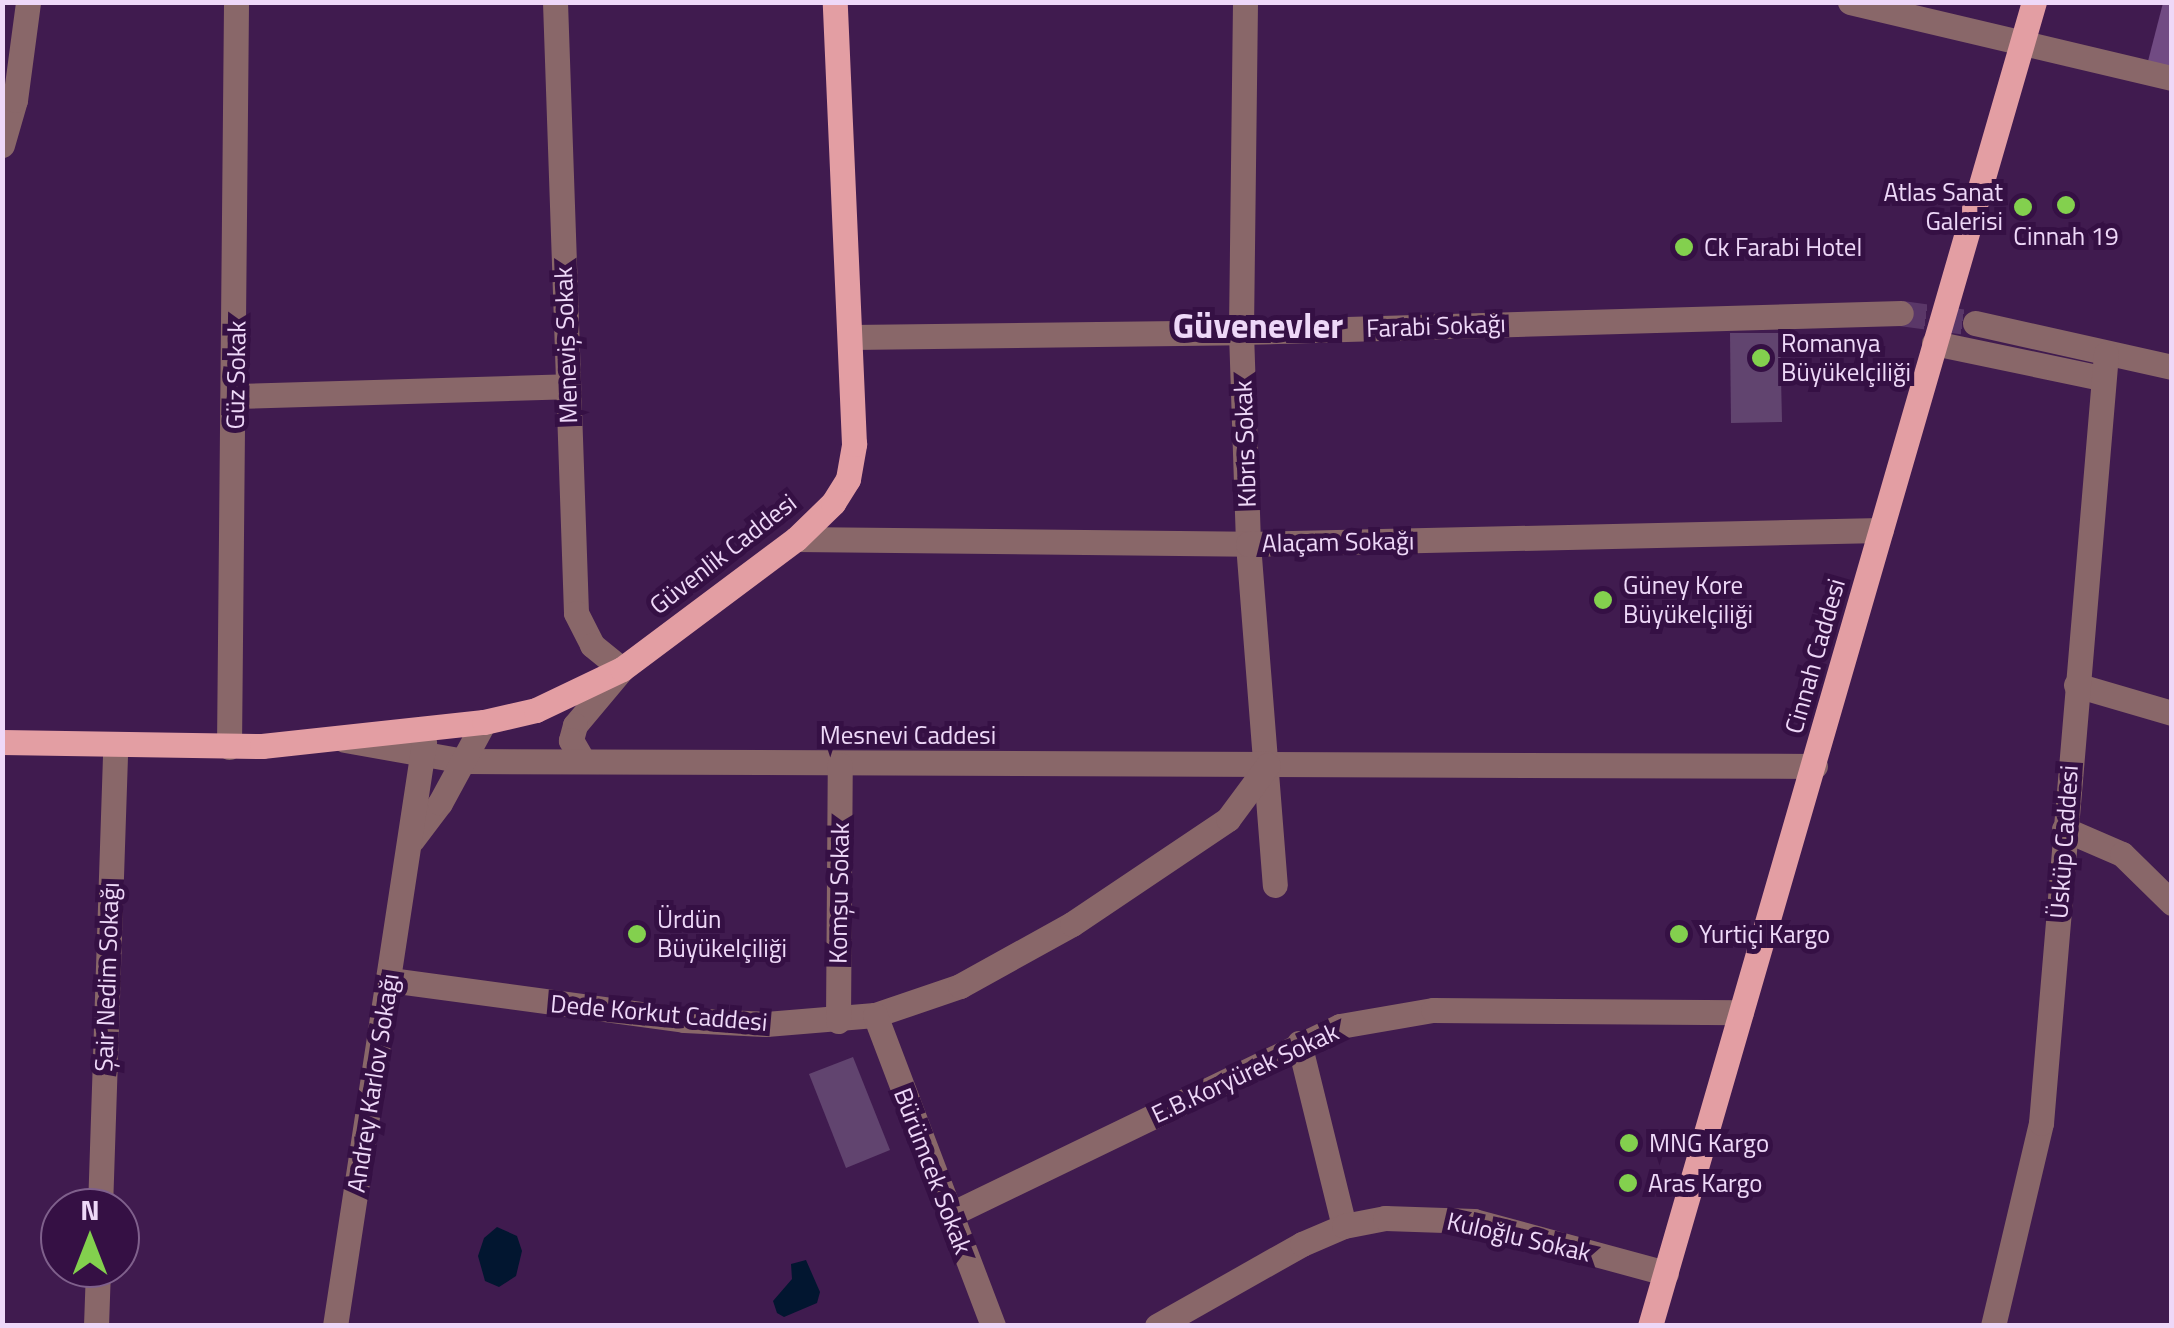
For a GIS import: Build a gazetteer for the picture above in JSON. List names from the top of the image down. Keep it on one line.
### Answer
{"streets":{"main road":["Güvenlik Caddesi","Cinnah Caddesi","Mesnevi Caddesi"],"street":["Farabi Sokağı","Meneviş Sokak","Güz Sokak","Kıbrıs Sokak","Alaçam Sokağı","Üsküp Caddesi","Komşu Sokak","Şair Nedim Sokağı","Dede Korkut Caddesi","E.B.Koryürek Sokak","Andrey Karlov Sokağı","Bürümcek Sokak","Kuloğlu Sokak"]},"crossings":[["Farabi Sokağı","Kıbrıs Sokak"],["Farabi Sokağı","Güvenlik Caddesi"],["Meneviş Sokak","Güvenlik Caddesi"],["Güz Sokak","Mesnevi Caddesi"],["Kıbrıs Sokak","Alaçam Sokağı"],["Kıbrıs Sokak","Mesnevi Caddesi"],["Kıbrıs Sokak","Dede Korkut Caddesi"],["Alaçam Sokağı","Güvenlik Caddesi"],["Alaçam Sokağı","Cinnah Caddesi"],["Güvenlik Caddesi","Mesnevi Caddesi"],["Güvenlik Caddesi","Andrey Karlov Sokağı"],["Cinnah Caddesi","Mesnevi Caddesi"],["Cinnah Caddesi","E.B.Koryürek Sokak"],["Cinnah Caddesi","Kuloğlu Sokak"],["Mesnevi Caddesi","Komşu Sokak"],["Mesnevi Caddesi","Şair Nedim Sokağı"],["Mesnevi Caddesi","Dede Korkut Caddesi"],["Mesnevi Caddesi","Andrey Karlov Sokağı"],["Komşu Sokak","Dede Korkut Caddesi"],["Dede Korkut Caddesi","Andrey Karlov Sokağı"],["Dede Korkut Caddesi","Bürümcek Sokak"],["E.B.Koryürek Sokak","Bürümcek Sokak"]],"districts":["Güvenevler"],"places":["Cinnah 19","Atlas Sanat Galerisi","Ck Farabi Hotel","Romanya Büyükelçiliği","Güney Kore Büyükelçiliği","Ürdün Büyükelçiliği","Yurtiçi Kargo","MNG Kargo","Aras Kargo"],"north":"top"}
